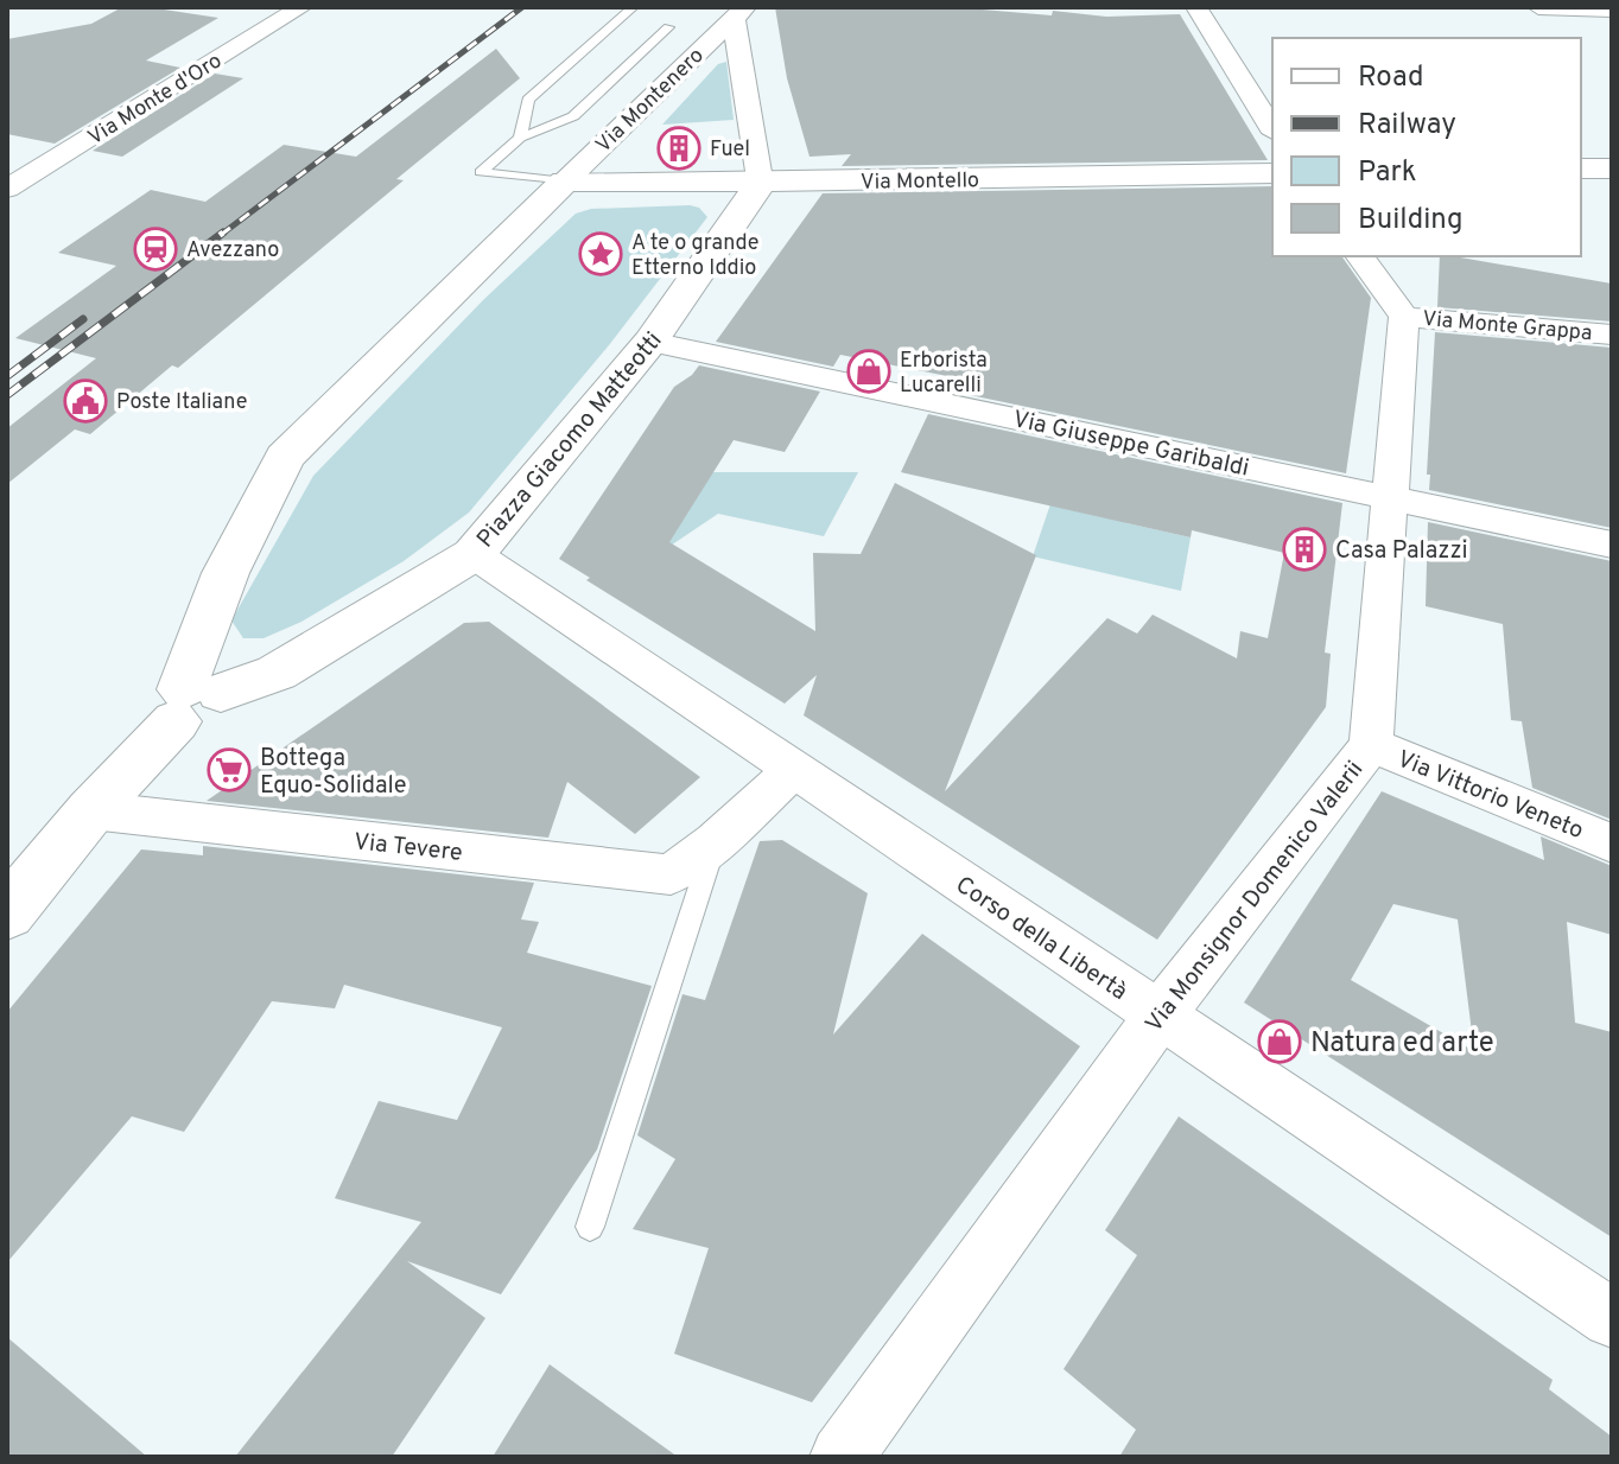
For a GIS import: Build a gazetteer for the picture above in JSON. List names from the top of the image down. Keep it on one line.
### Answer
{"streets":{"street":["Via Monte d'Oro","Via Montenero","Via Montello","Via Monte Grappa","Piazza Giacomo Matteotti","Via Giuseppe Garibaldi","Via Vittorio Veneto","Via Tevere","Via Monsignor Domenico Valerii","Corso della Libertà"]},"crossings":[["Via Montenero","Via Montello"],["Via Montenero","Piazza Giacomo Matteotti"],["Via Montello","Piazza Giacomo Matteotti"],["Via Monte Grappa","Via Monsignor Domenico Valerii"],["Piazza Giacomo Matteotti","Via Giuseppe Garibaldi"],["Piazza Giacomo Matteotti","Corso della Libertà"],["Via Giuseppe Garibaldi","Via Monsignor Domenico Valerii"],["Via Vittorio Veneto","Via Monsignor Domenico Valerii"],["Via Tevere","Corso della Libertà"],["Via Monsignor Domenico Valerii","Corso della Libertà"]],"places":{"building":["Fuel","Casa Palazzi"],"station":["Avezzano"],"place":["A te o grande Etterno Iddio"],"shop":["Erborista Lucarelli","Natura ed arte"],"public building":["Poste Italiane"],"supermarket":["Bottega Equo-Solidale"]},"legend":["Road","Railway","Park","Building"]}
